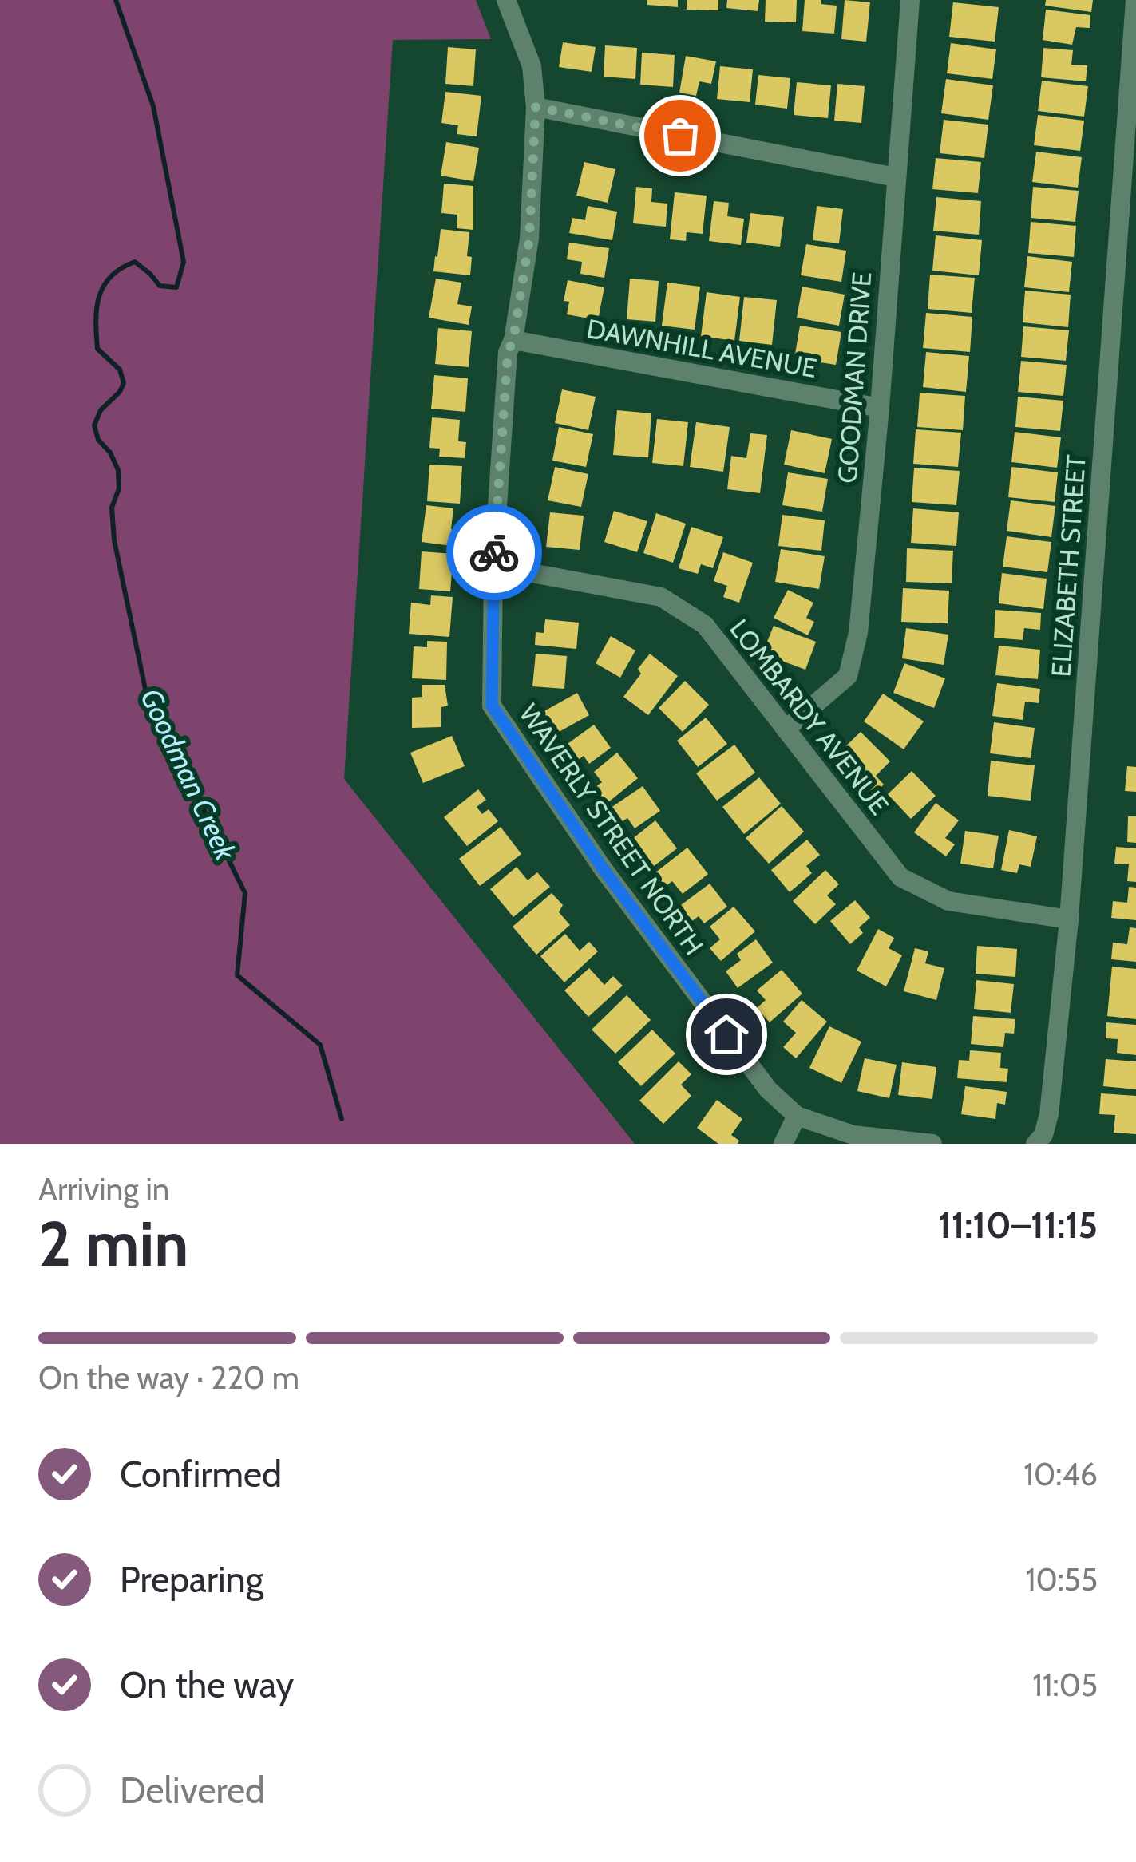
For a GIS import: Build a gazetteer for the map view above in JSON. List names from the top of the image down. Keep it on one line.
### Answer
{"streets":{"street":["DAWNHILL AVENUE","GOODMAN DRIVE","ELIZABETH STREET","LOMBARDY AVENUE","WAVERLY STREET NORTH"]},"crossings":[["DAWNHILL AVENUE","GOODMAN DRIVE"],["DAWNHILL AVENUE","WAVERLY STREET NORTH"],["GOODMAN DRIVE","LOMBARDY AVENUE"],["ELIZABETH STREET","LOMBARDY AVENUE"],["LOMBARDY AVENUE","WAVERLY STREET NORTH"]],"water":["Goodman Creek"],"page":{"heading":["2 min","Arriving in","11:10–11:15"],"bar":"On the way · 220 m","list":[["Confirmed","10:46"],["Preparing","10:55"],["On the way","11:05"],"Delivered"]}}
